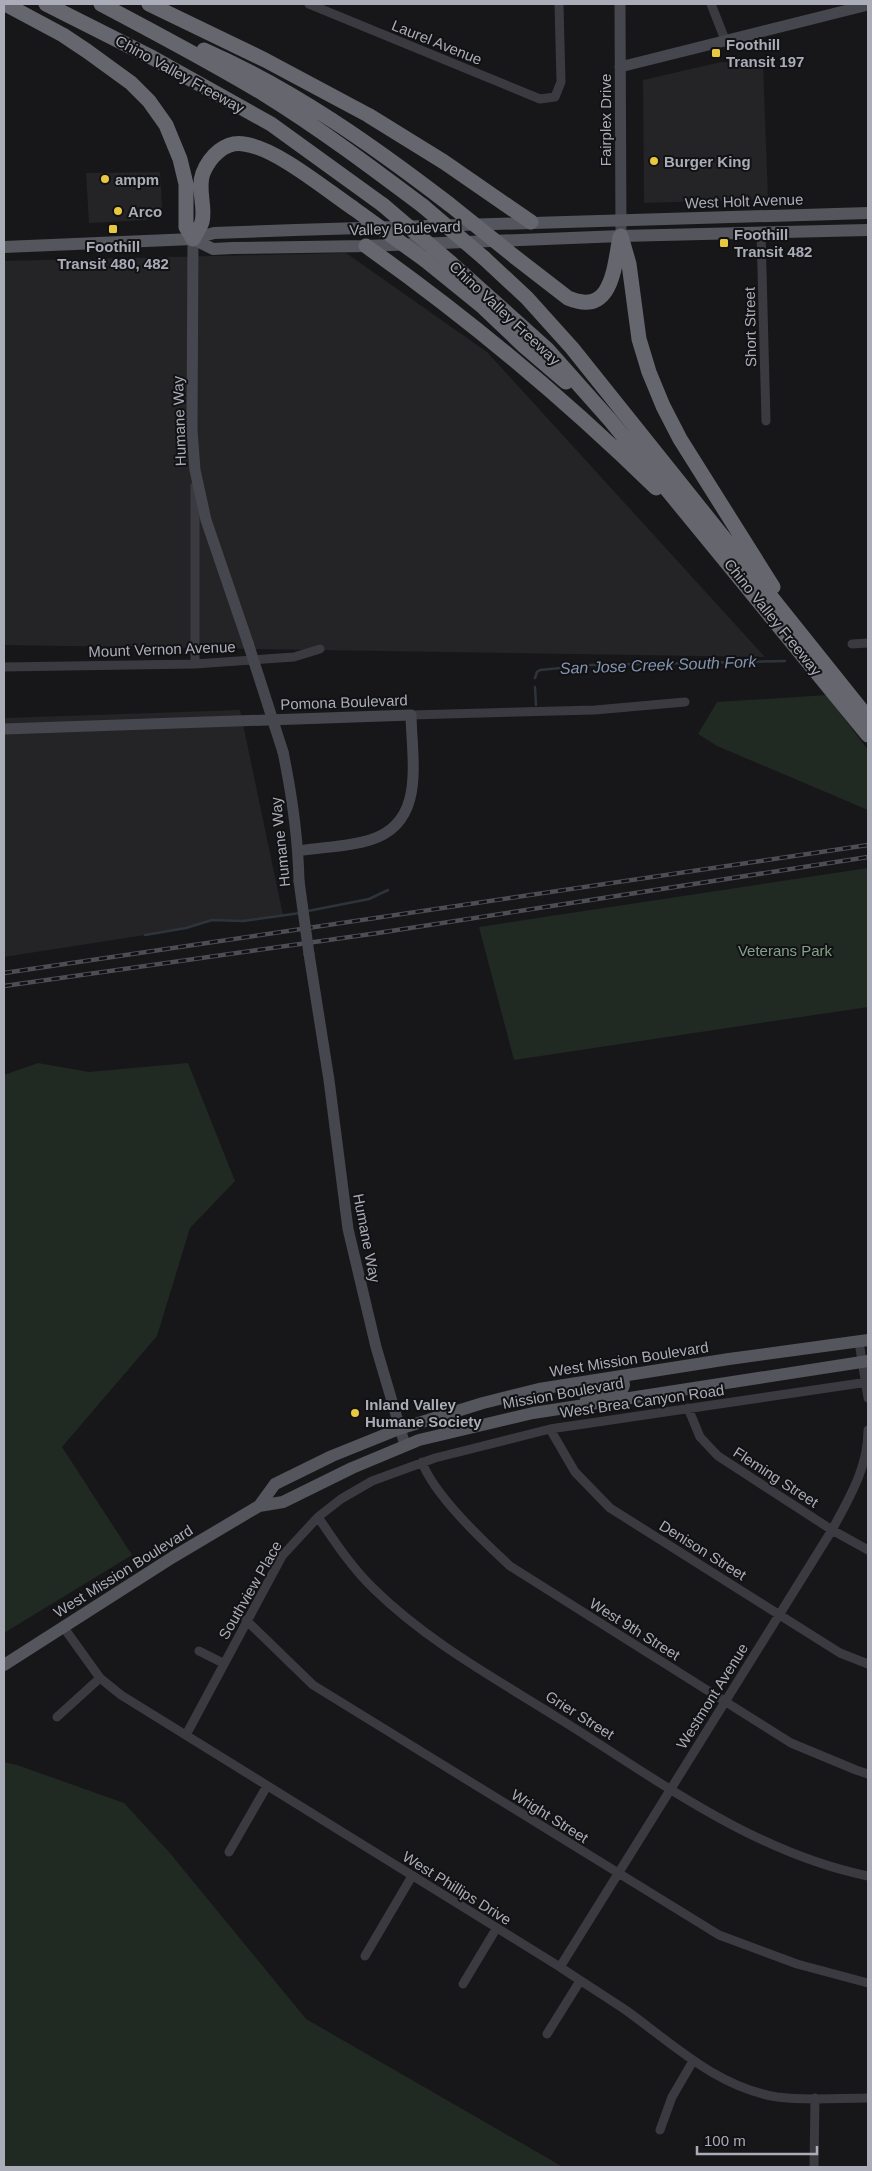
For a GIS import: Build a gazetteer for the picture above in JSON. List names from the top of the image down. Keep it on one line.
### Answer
{"streets":{"highway":["Chino Valley Freeway"],"main road":["West Holt Avenue","Valley Boulevard","West Mission Boulevard","Mission Boulevard"],"street":["Laurel Avenue","Fairplex Drive","Short Street","Humane Way","Mount Vernon Avenue","Pomona Boulevard","West Brea Canyon Road","Fleming Street","Denison Street","Southview Place","West 9th Street","Westmont Avenue","Grier Street","Wright Street","West Phillips Drive"]},"crossings":[["Fairplex Drive","West Holt Avenue"],["Fairplex Drive","Valley Boulevard"],["West Holt Avenue","Valley Boulevard"],["West Holt Avenue","Short Street"],["Valley Boulevard","Humane Way"],["Humane Way","West Mission Boulevard"],["Humane Way","Mission Boulevard"],["West Mission Boulevard","Mission Boulevard"],["West Mission Boulevard","West Phillips Drive"],["West Brea Canyon Road","Fleming Street"],["West Brea Canyon Road","Denison Street"],["West Brea Canyon Road","Southview Place"],["West Brea Canyon Road","West 9th Street"],["Fleming Street","Westmont Avenue"],["Denison Street","Westmont Avenue"],["Southview Place","West 9th Street"],["Southview Place","Grier Street"],["Southview Place","Wright Street"],["Southview Place","West Phillips Drive"],["West 9th Street","Westmont Avenue"],["Westmont Avenue","Grier Street"],["Westmont Avenue","Wright Street"],["Westmont Avenue","West Phillips Drive"]],"water":["San Jose Creek South Fork"],"parks":["Veterans Park"],"places":{"transit":["Foothill Transit 197","Foothill Transit 480, 482","Foothill Transit 482"],"other":["Burger King","ampm","Arco","Inland Valley Humane Society"]},"scale_bar":"100 m"}
